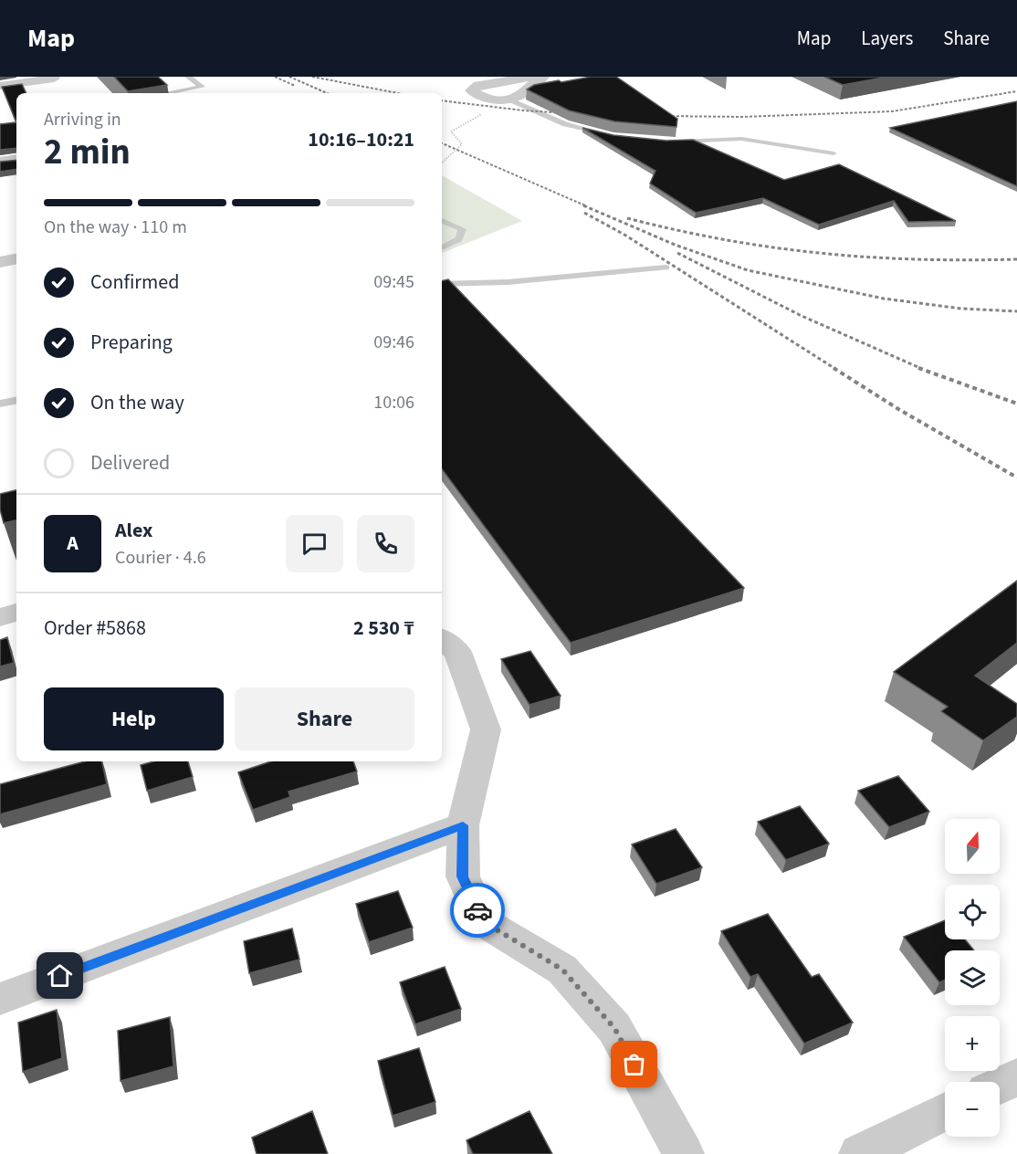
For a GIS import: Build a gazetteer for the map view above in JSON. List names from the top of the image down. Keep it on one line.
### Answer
{"north":"top","page":{"header":"Map","nav":["Map","Layers","Share"],"heading":["2 min","Arriving in","10:16–10:21"],"panel":["Alex","Courier · 4.6","Order #5868","2 530 ₸"],"bar":"On the way · 110 m","list":[["Confirmed","09:45"],["Preparing","09:46"],["On the way","10:06"],"Delivered"],"round":"A","buttons":["Help","Share"],"map_buttons":["+","−"]}}
